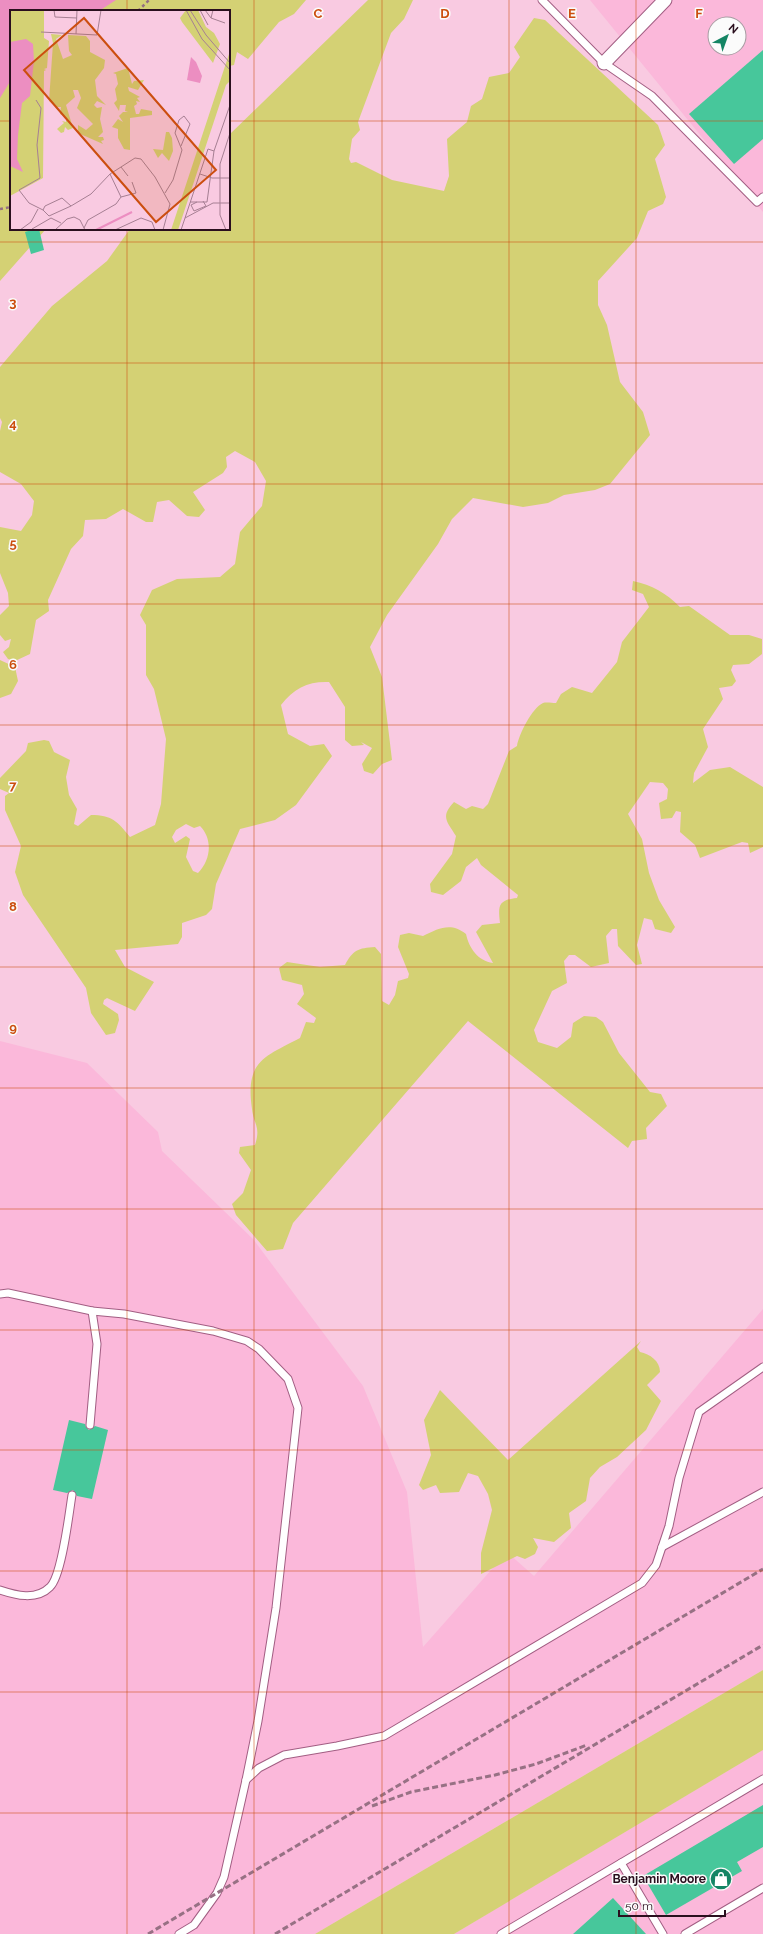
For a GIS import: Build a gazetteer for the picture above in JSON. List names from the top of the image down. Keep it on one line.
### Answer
{"places":{"shop":["Benjamin Moore"]},"scale_bar":"50 m","north":"top right","grid":{"columns":["C","D","E","F"],"rows":["3","4","5","6","7","8","9"]}}
